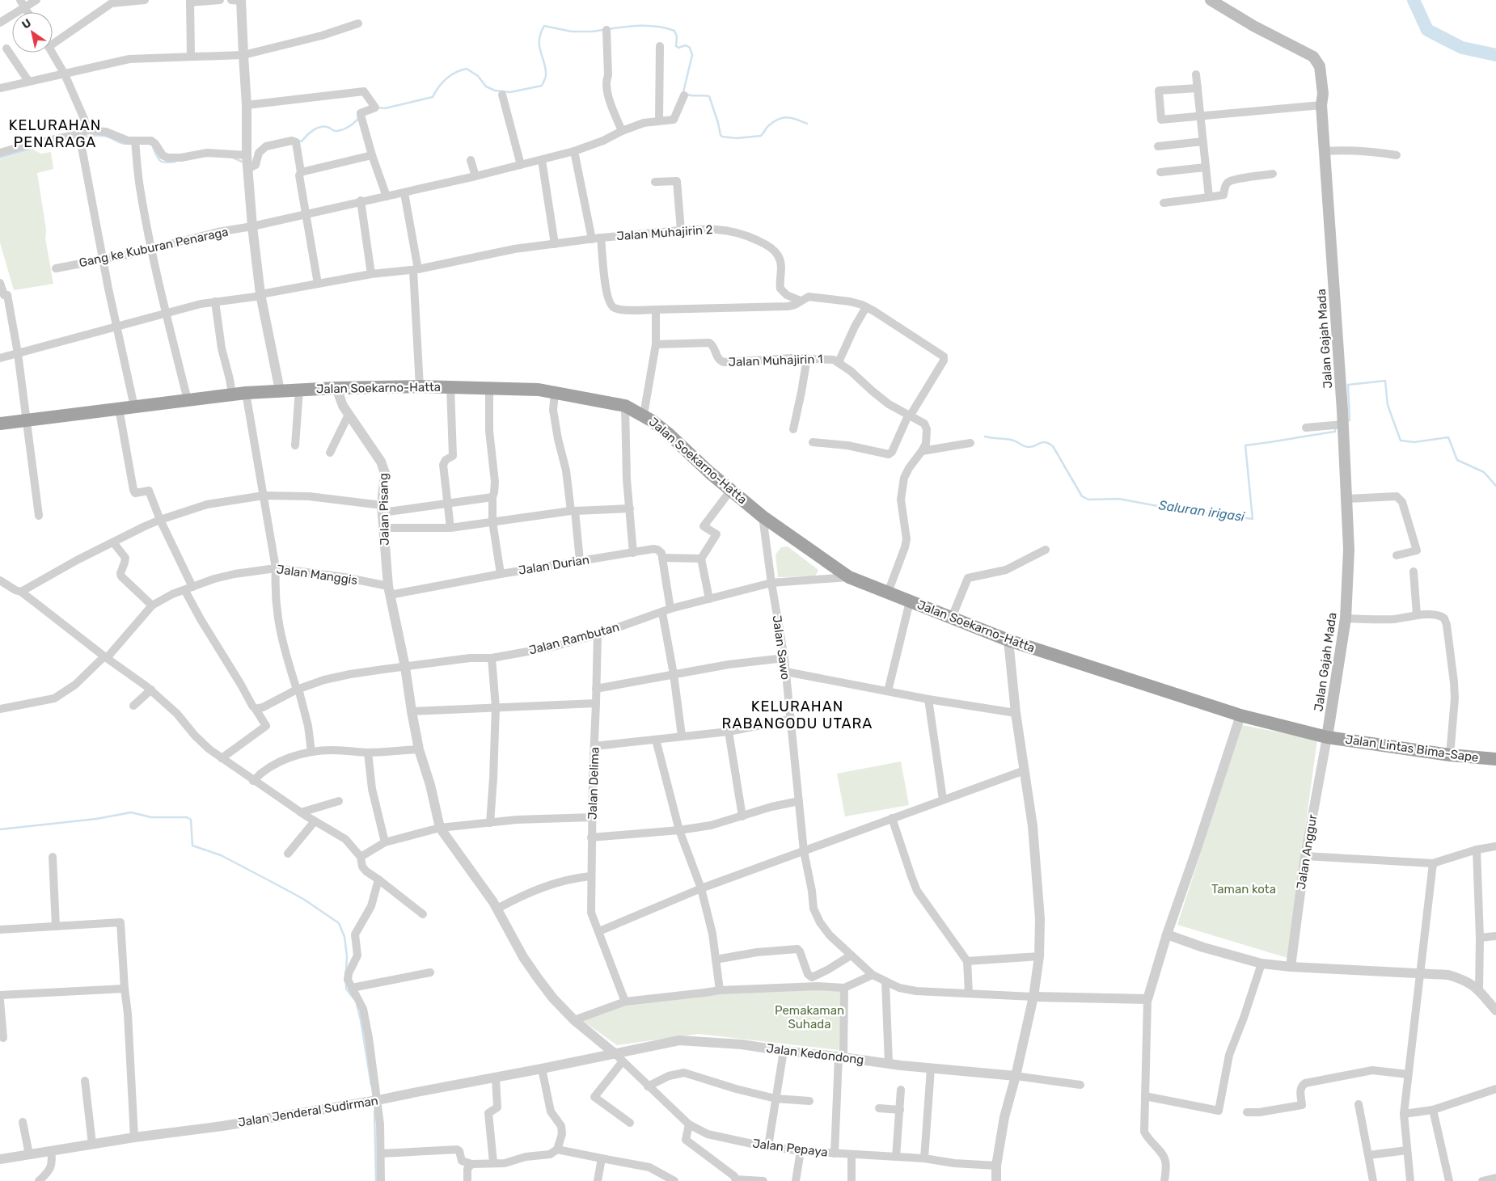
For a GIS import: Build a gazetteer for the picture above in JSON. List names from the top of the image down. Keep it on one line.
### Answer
{"streets":{"highway":["Jalan Soekarno-Hatta","Jalan Lintas Bima-Sape"],"main road":["Jalan Gajah Mada"],"street":["Jalan Muhajirin 2","Gang ke Kuburan Penaraga","Jalan Muhajirin 1","Jalan Pisang","Jalan Durian","Jalan Manggis","Jalan Rambutan","Jalan Sawo","Jalan Delima","Jalan Anggur","Jalan Kedondong","Jalan Jenderal Sudirman","Jalan Pepaya"]},"crossings":[["Jalan Muhajirin 2","Jalan Muhajirin 1"],["Jalan Gajah Mada","Jalan Soekarno-Hatta"],["Jalan Gajah Mada","Jalan Lintas Bima-Sape"],["Jalan Gajah Mada","Jalan Anggur"],["Jalan Muhajirin 1","Jalan Soekarno-Hatta"],["Jalan Soekarno-Hatta","Jalan Pisang"],["Jalan Soekarno-Hatta","Jalan Rambutan"],["Jalan Soekarno-Hatta","Jalan Sawo"],["Jalan Soekarno-Hatta","Jalan Lintas Bima-Sape"],["Jalan Soekarno-Hatta","Jalan Anggur"],["Jalan Pisang","Jalan Durian"],["Jalan Pisang","Jalan Manggis"],["Jalan Pisang","Jalan Rambutan"],["Jalan Durian","Jalan Manggis"],["Jalan Rambutan","Jalan Sawo"],["Jalan Rambutan","Jalan Delima"],["Jalan Lintas Bima-Sape","Jalan Anggur"],["Jalan Kedondong","Jalan Jenderal Sudirman"],["Jalan Kedondong","Jalan Pepaya"],["Jalan Jenderal Sudirman","Jalan Pepaya"]],"districts":["KELURAHAN PENARAGA","KELURAHAN RABANGODU UTARA"],"water":["Saluran irigasi"],"parks":["Taman kota","Pemakaman Suhada"],"north":"top left"}
